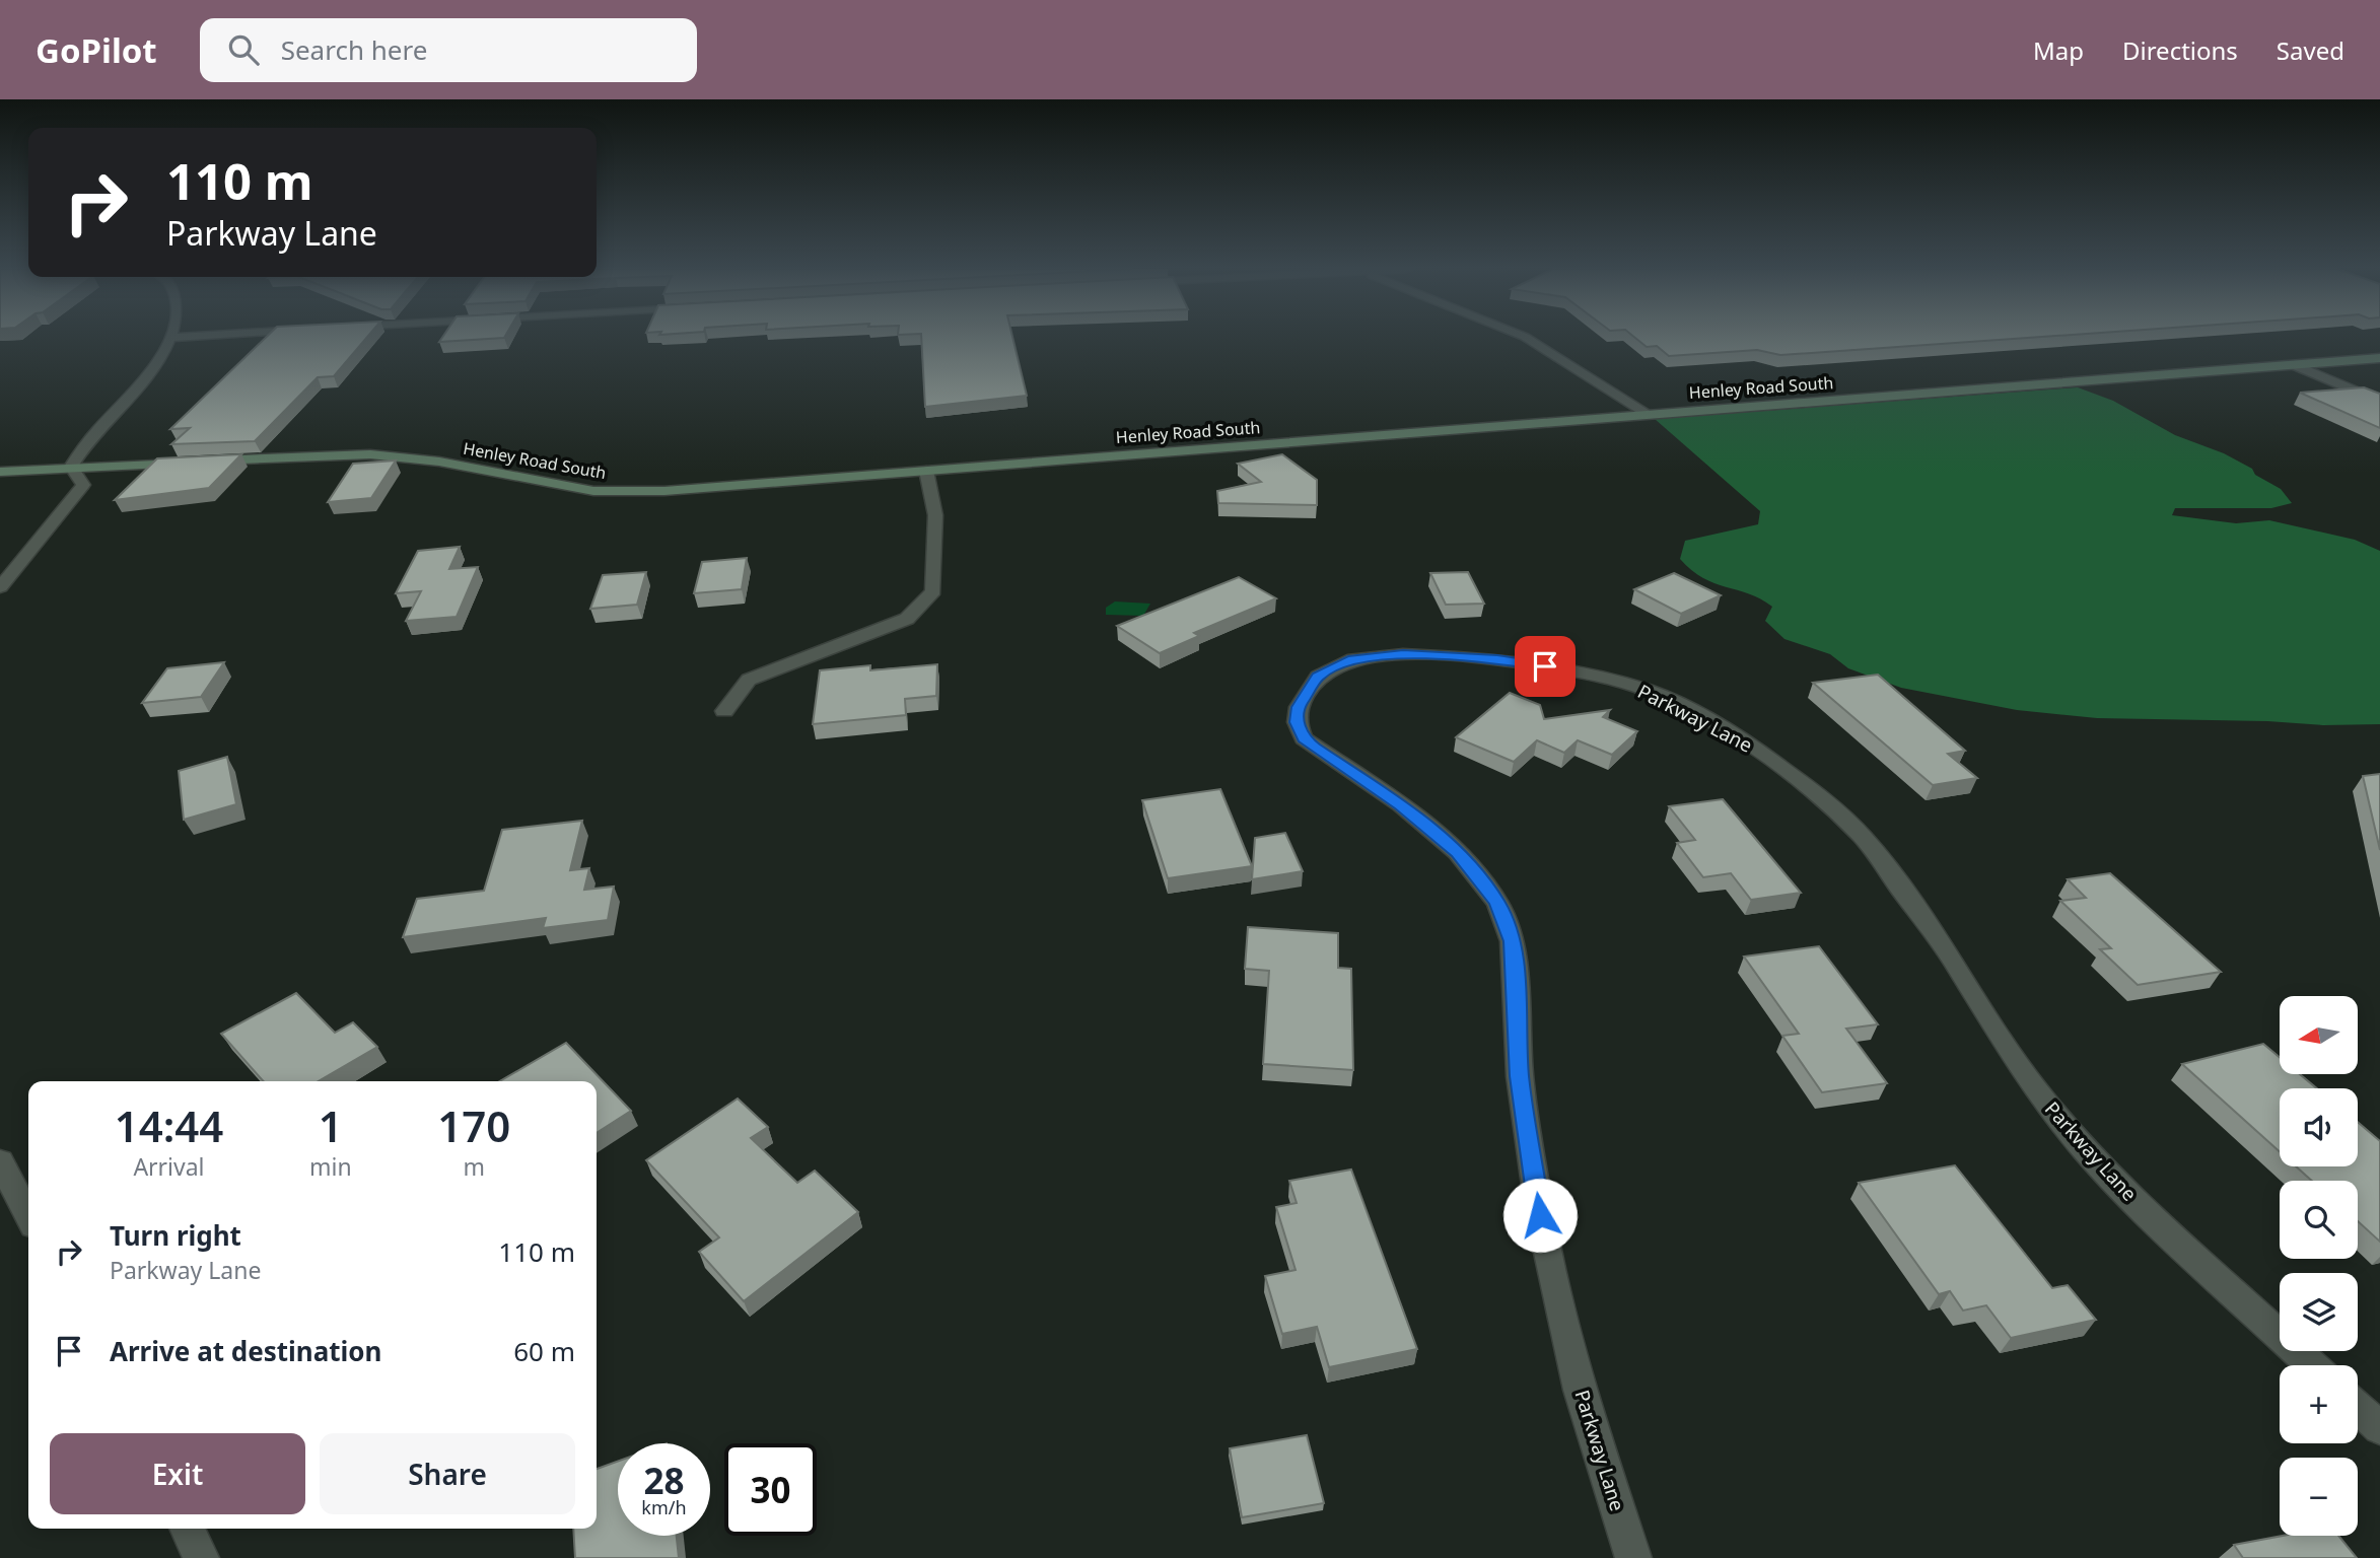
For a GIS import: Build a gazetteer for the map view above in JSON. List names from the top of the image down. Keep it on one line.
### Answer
{"streets":{"street":["Henley Road South","Parkway Lane"]},"north":"left","page":{"header":"GoPilot","search":"Search here","nav":["Map","Directions","Saved"],"turn":["110 m","Parkway Lane"],"map_buttons":["+","−"],"eta":["14:44","Arrival","1","min","170","m"],"list":[{"name":"Turn right","note":"Parkway Lane","value":"110 m"},{"name":"Arrive at destination","value":"60 m"}],"buttons":["Exit","Share"],"speed":"28 km/h","limit":"30"}}
